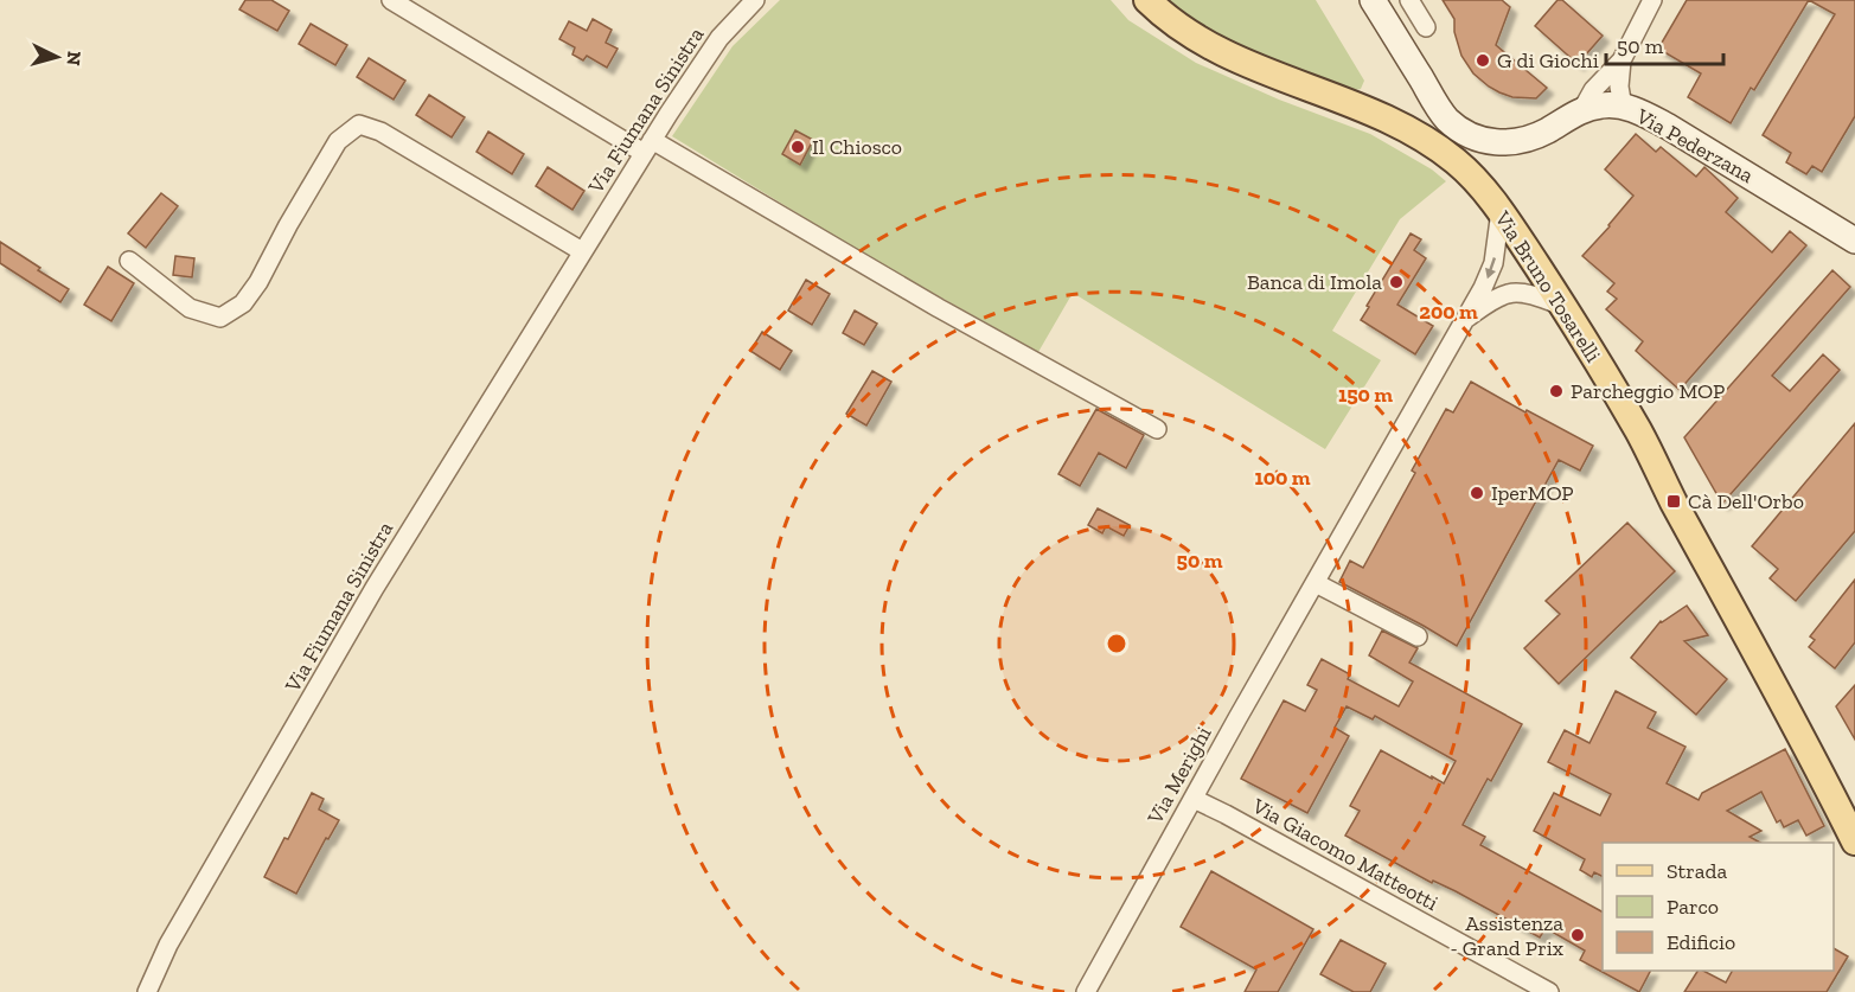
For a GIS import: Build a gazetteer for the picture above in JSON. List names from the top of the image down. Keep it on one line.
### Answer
{"streets":{"main road":["Via Pederzana","Via Bruno Tosarelli"],"street":["Via Fiumana Sinistra","Via Merighi","Via Giacomo Matteotti"]},"crossings":[["Via Bruno Tosarelli","Via Merighi"],["Via Merighi","Via Giacomo Matteotti"]],"places":{"other":["G di Giochi","Il Chiosco","Banca di Imola","Parcheggio MOP","IperMOP","Assistenza - Grand Prix"],"transit":["Cà Dell'Orbo"]},"legend":["Strada","Parco","Edificio"],"scale_bar":"50 m","north":"right","rings":["200 m","150 m","100 m","50 m"]}
